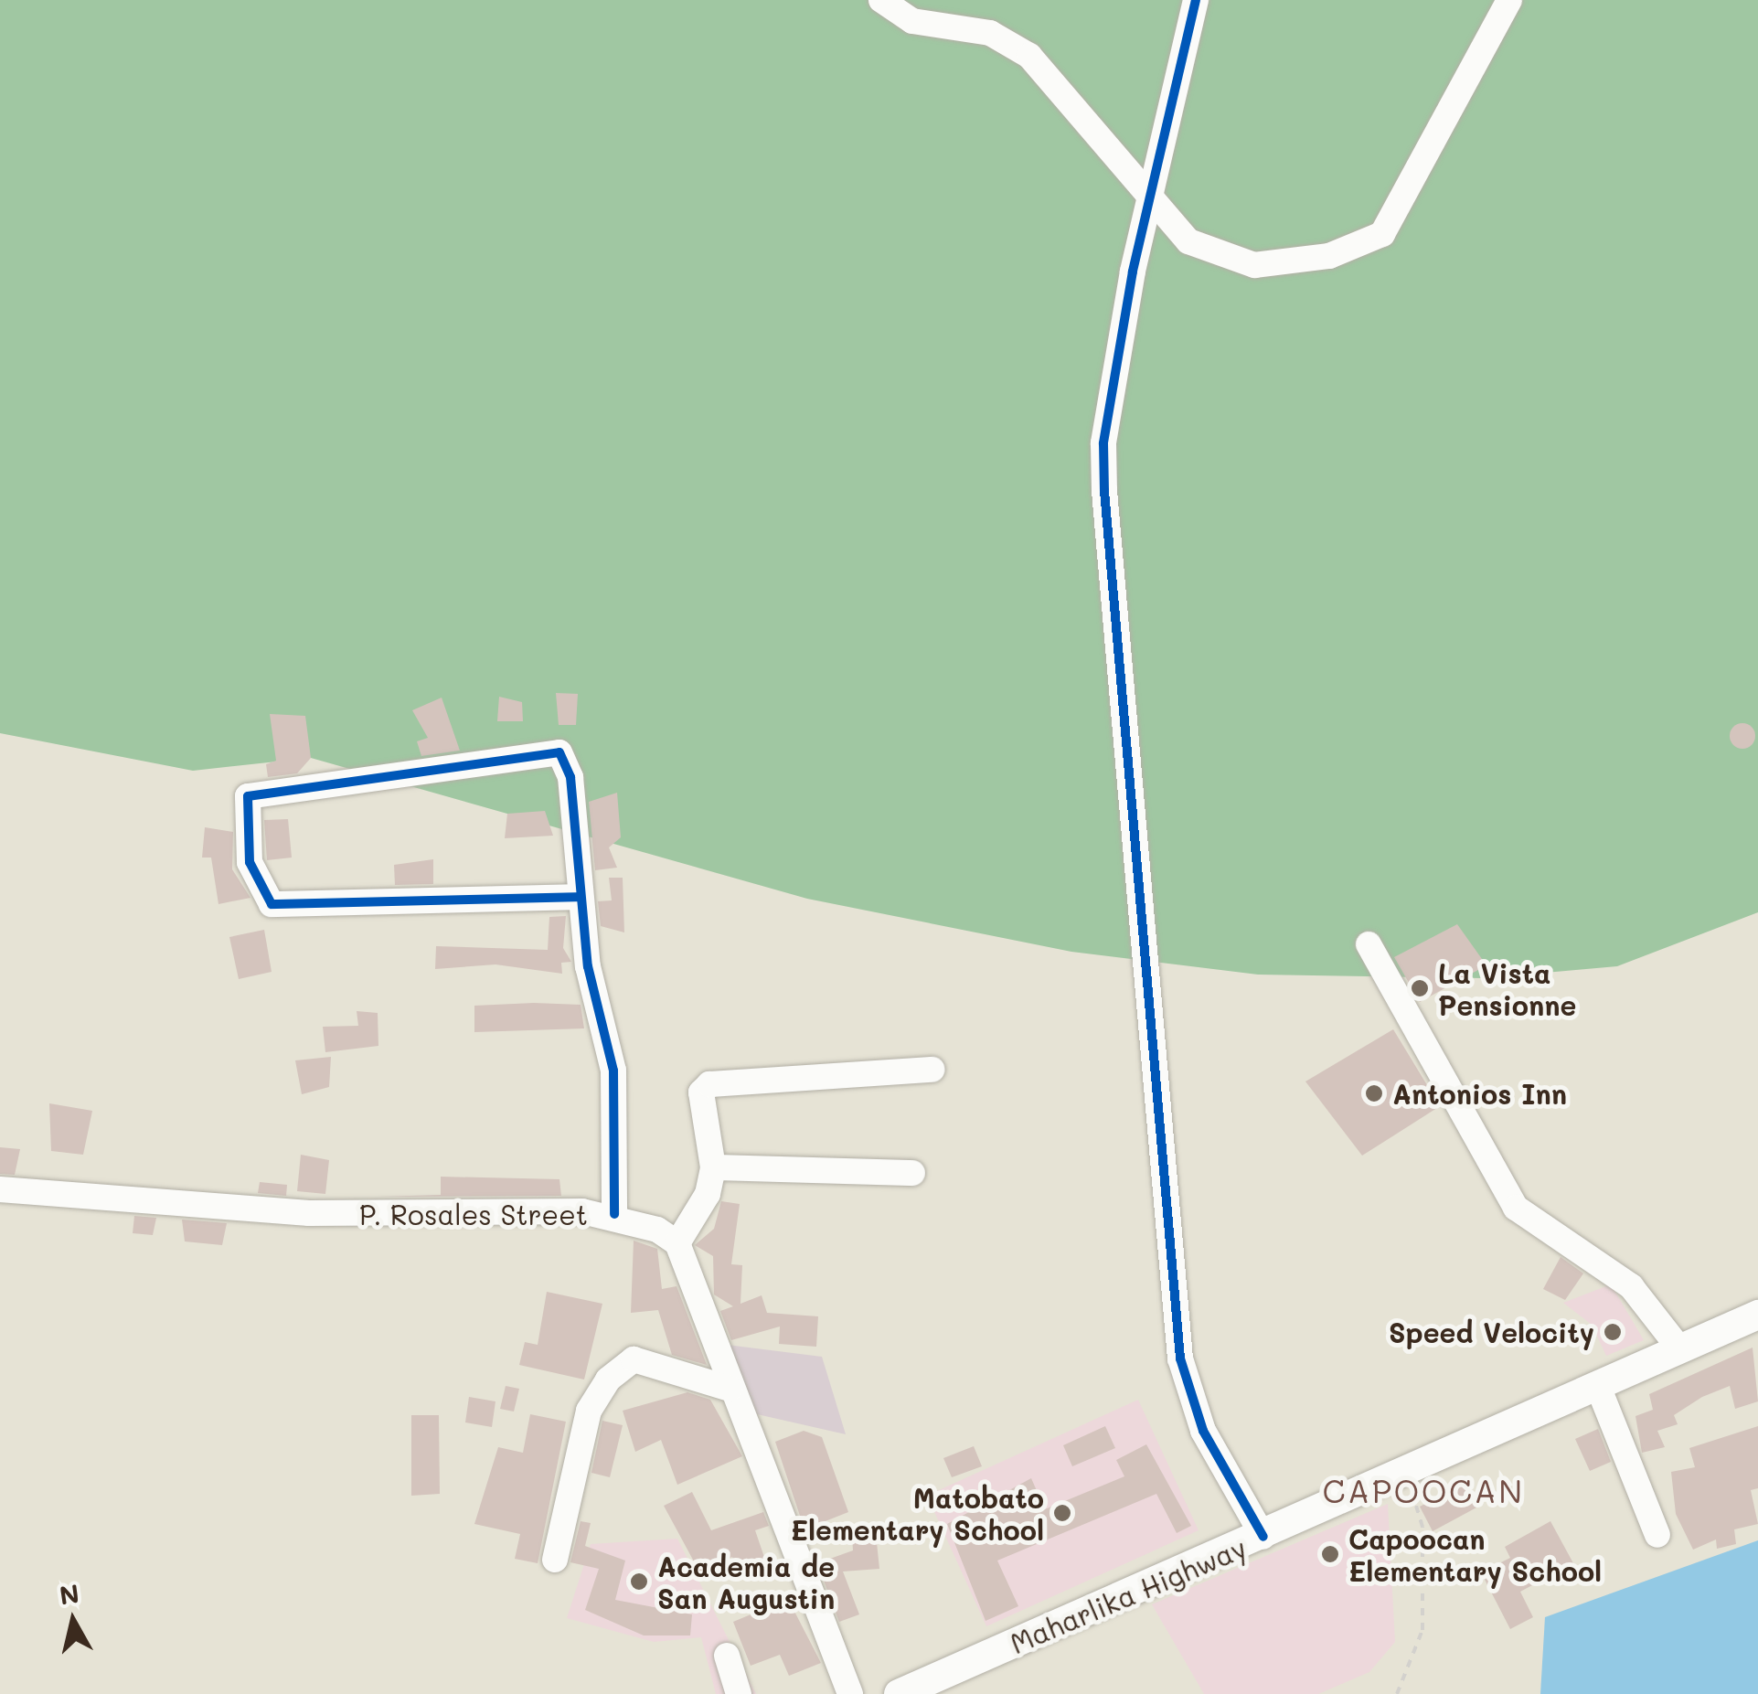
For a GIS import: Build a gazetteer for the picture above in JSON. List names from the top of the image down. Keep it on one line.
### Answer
{"streets":{"main road":["Maharlika Highway"],"street":["P. Rosales Street"]},"districts":["CAPOOCAN"],"places":["La Vista Pensionne","Antonios Inn","Speed Velocity","Matobato Elementary School","Capoocan Elementary School","Academia de San Augustin"],"north":"top"}
